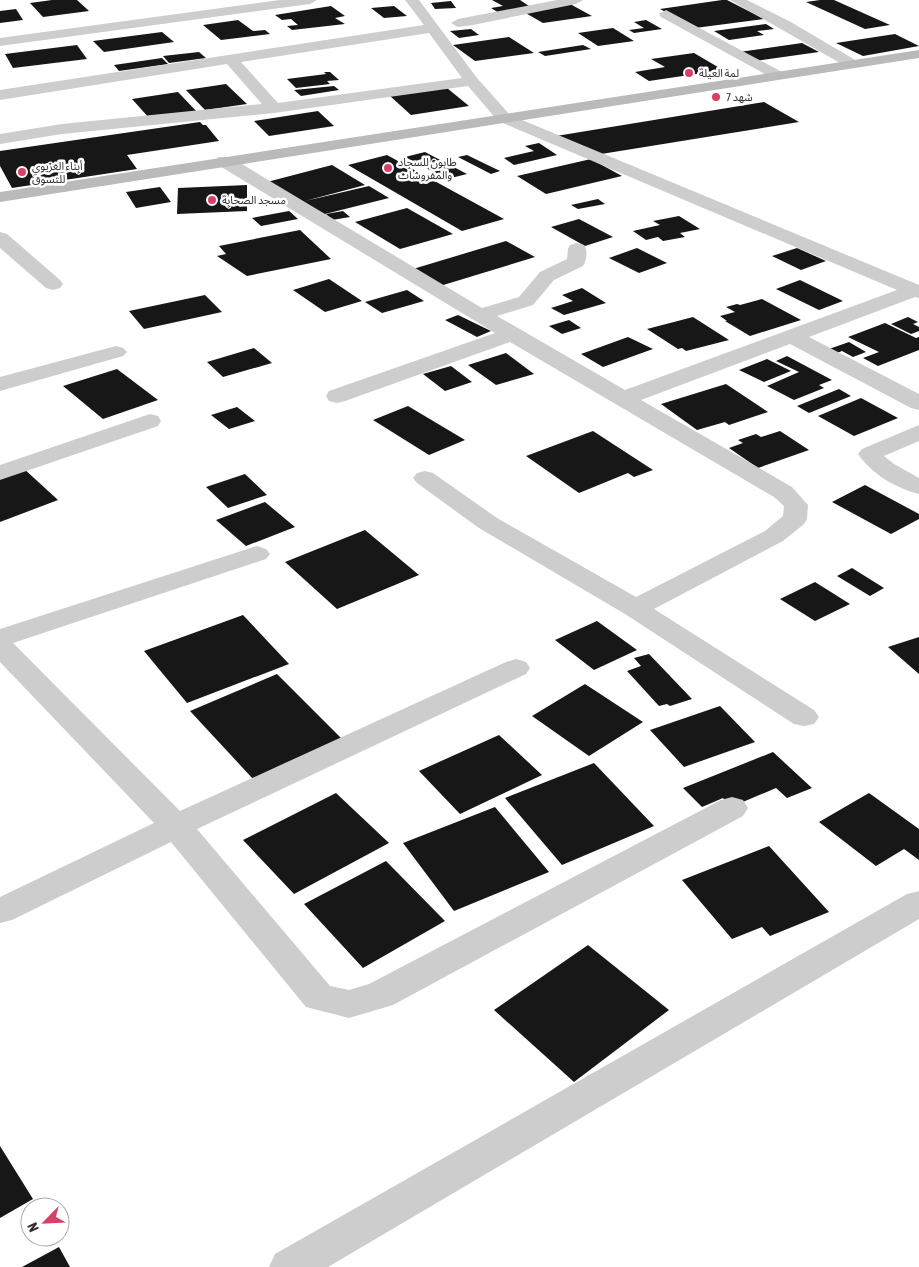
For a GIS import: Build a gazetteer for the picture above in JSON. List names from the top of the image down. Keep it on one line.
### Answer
{"places":["لمة العيلة","شهد 7","طابون للسجاد والمفروشات","أبناء الغزيوي للتسوق","مسجد الصحابة"],"north":"bottom left"}
